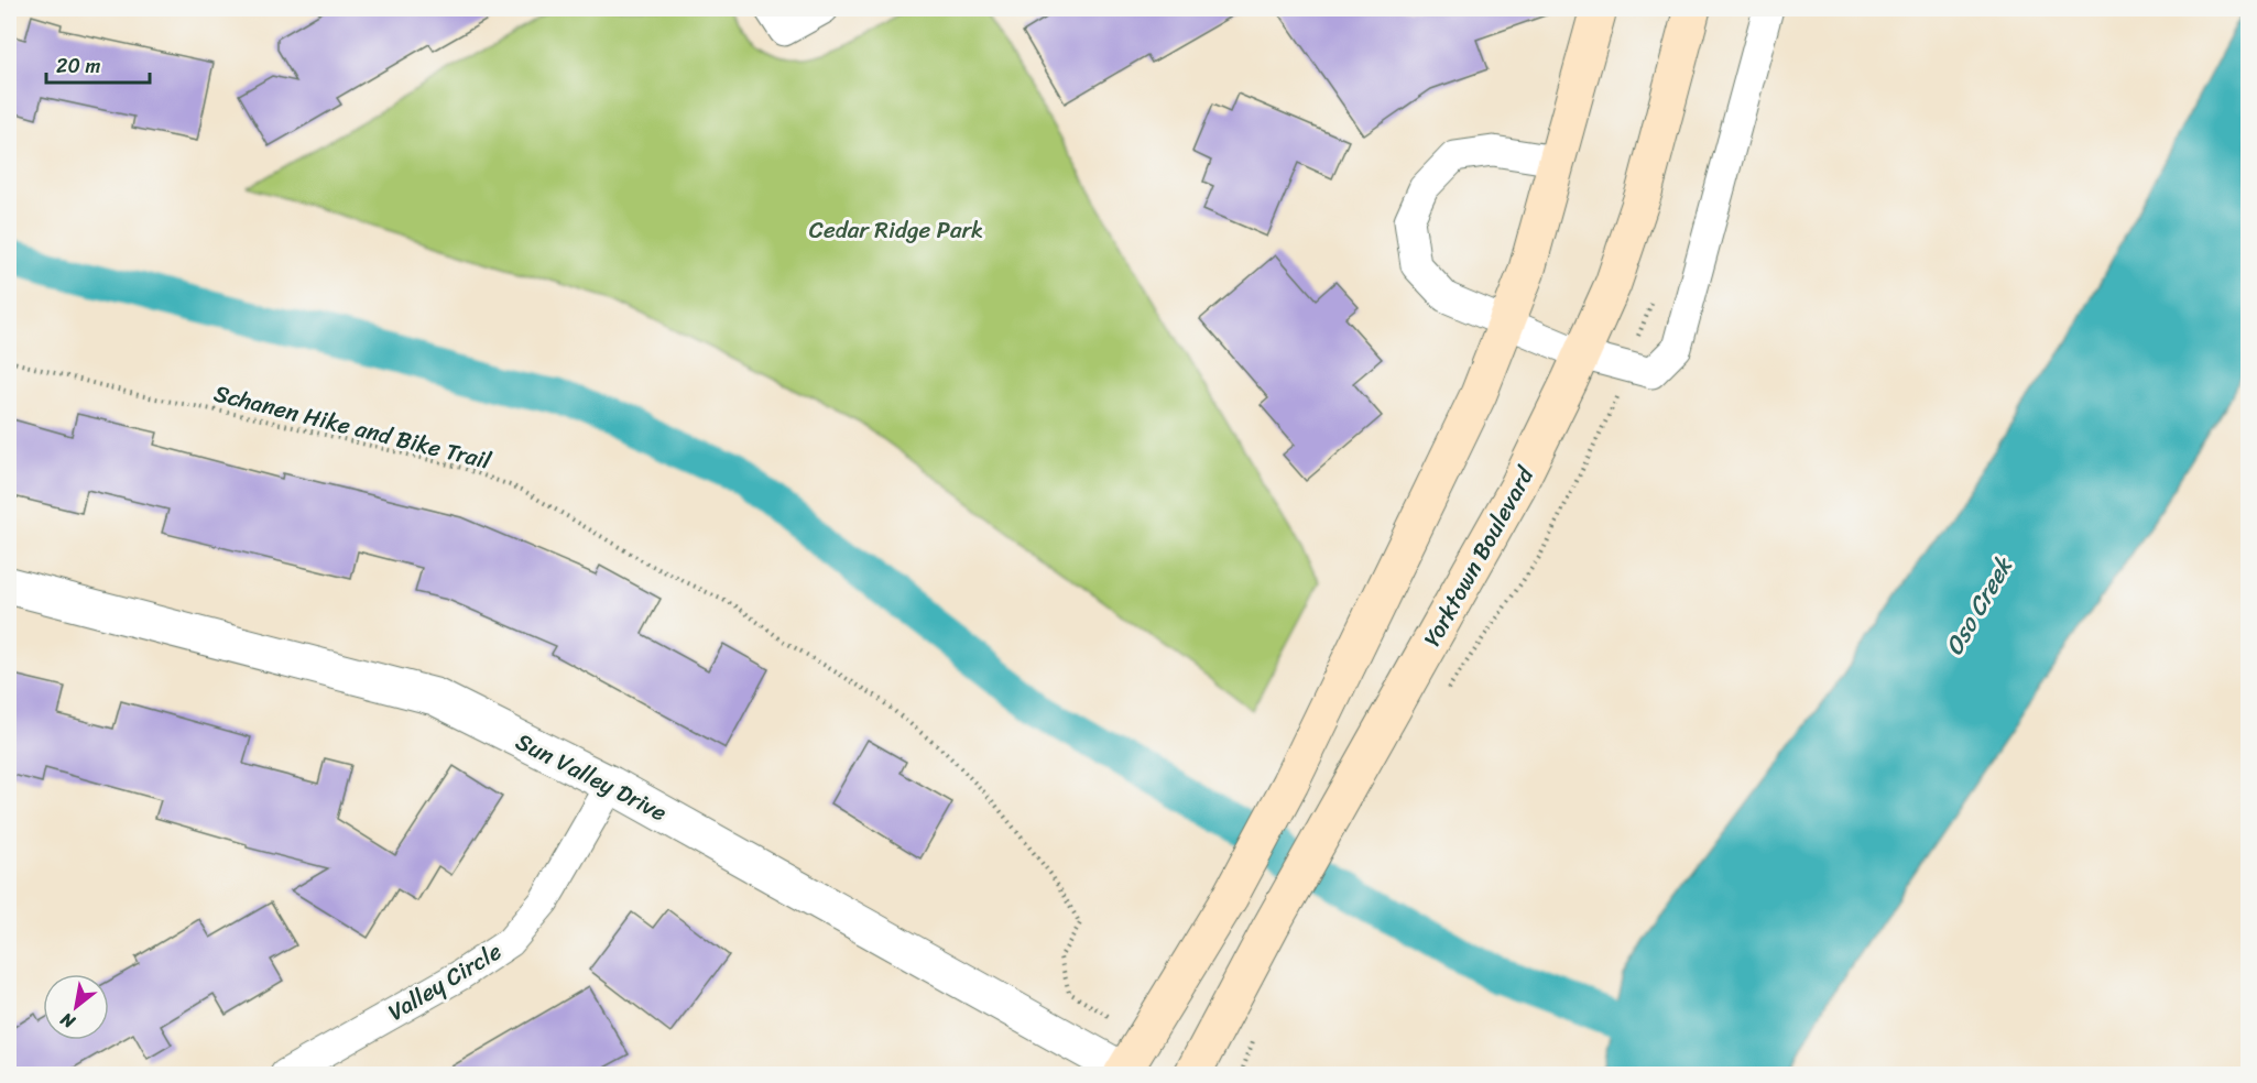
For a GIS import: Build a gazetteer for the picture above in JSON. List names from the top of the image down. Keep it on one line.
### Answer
{"streets":{"main road":["Yorktown Boulevard"],"street":["Sun Valley Drive","Valley Circle"],"path":["Schanen Hike and Bike Trail"]},"crossings":[["Sun Valley Drive","Valley Circle"]],"water":["Oso Creek"],"parks":["Cedar Ridge Park"],"scale_bar":"20 m","north":"bottom left"}
